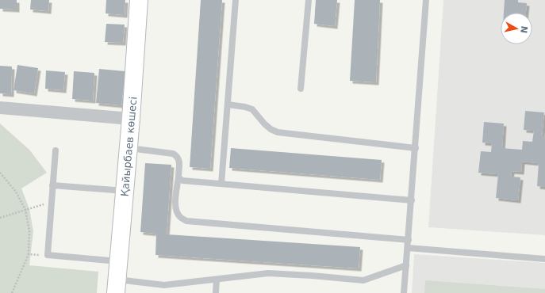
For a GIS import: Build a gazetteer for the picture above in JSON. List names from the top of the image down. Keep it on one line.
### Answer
{"streets":{"street":["Қайырбаев көшесі"]},"north":"right"}
